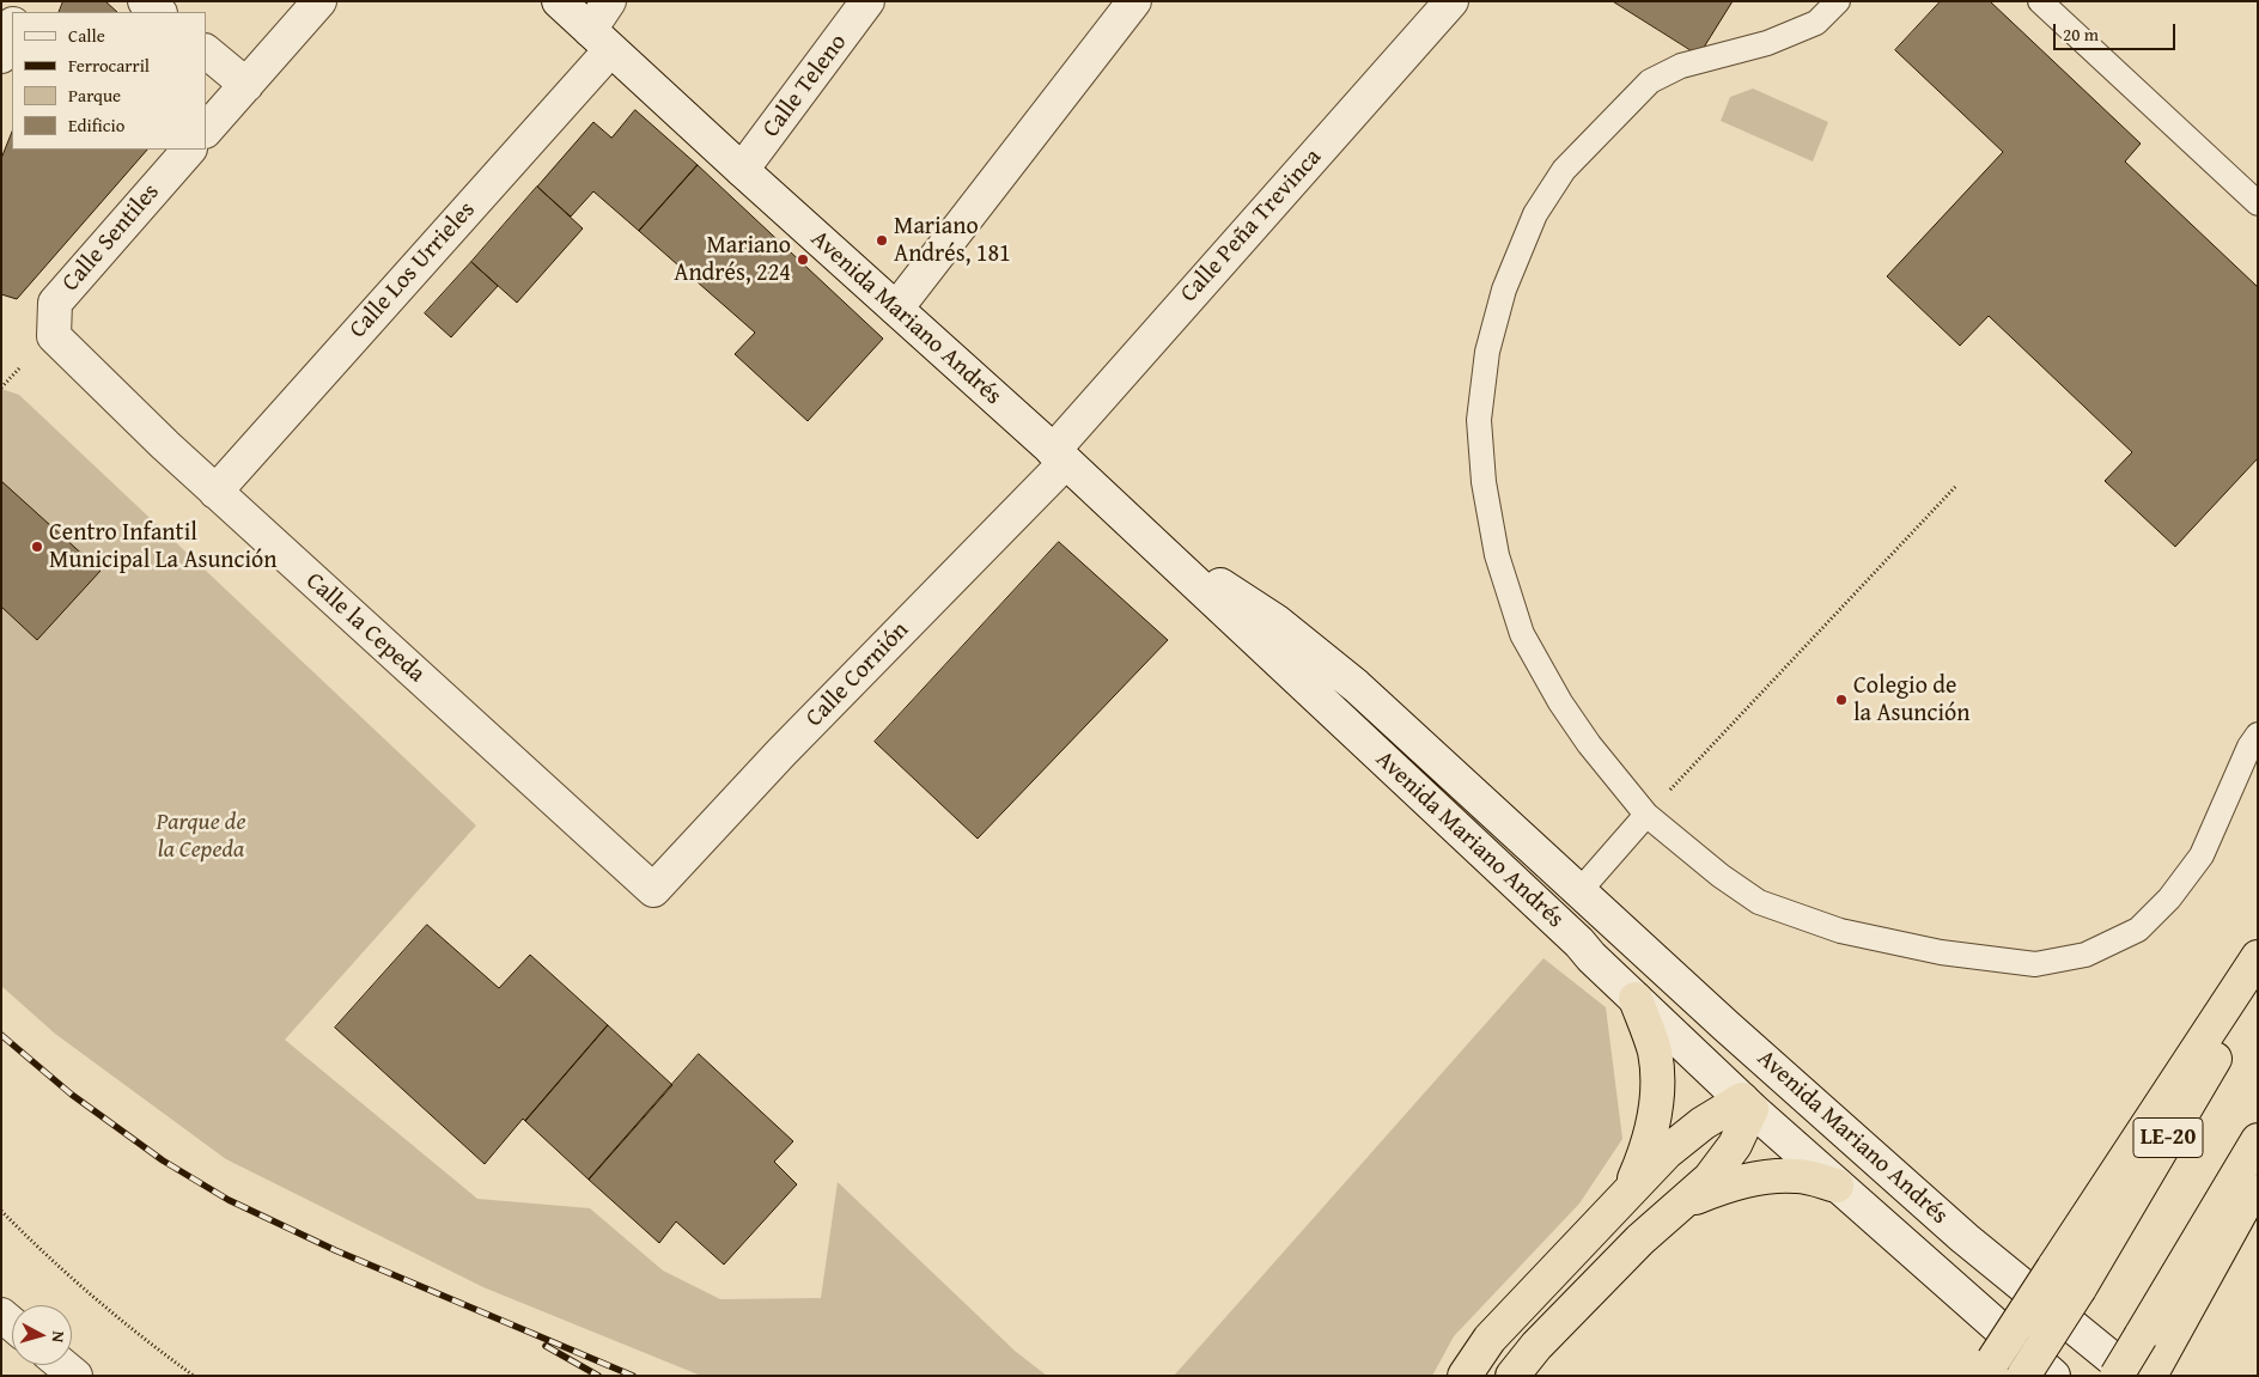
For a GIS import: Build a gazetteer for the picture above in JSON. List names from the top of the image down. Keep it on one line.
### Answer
{"streets":{"highway":["LE-20"],"main road":["Calle Teleno","Calle Peña Trevinca","Calle Sentiles","Calle Los Urrieles","Avenida Mariano Andrés","Calle la Cepeda","Calle Cornión"]},"crossings":[["Calle Teleno","Avenida Mariano Andrés"],["Calle Peña Trevinca","Avenida Mariano Andrés"],["Calle Peña Trevinca","Calle Cornión"],["Calle Sentiles","Calle la Cepeda"],["Calle Los Urrieles","Avenida Mariano Andrés"],["Calle Los Urrieles","Calle la Cepeda"],["Avenida Mariano Andrés","Calle Cornión"],["Calle la Cepeda","Calle Cornión"]],"parks":["Parque de la Cepeda"],"places":["Mariano Andrés, 181","Mariano Andrés, 224","Centro Infantil Municipal La Asunción","Colegio de la Asunción"],"legend":["Calle","Ferrocarril","Parque","Edificio"],"scale_bar":"20 m","north":"right"}
